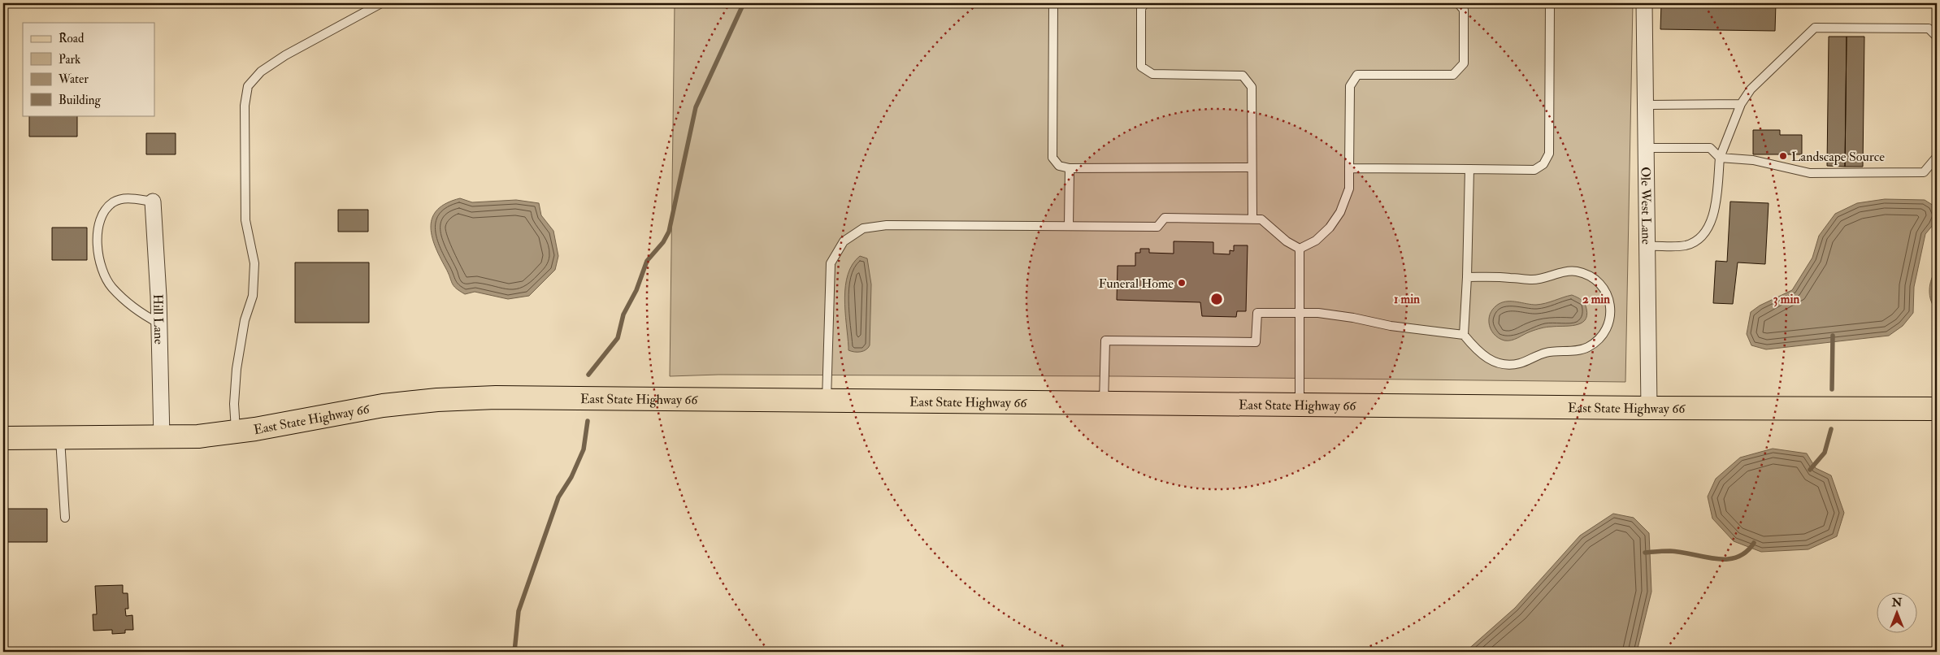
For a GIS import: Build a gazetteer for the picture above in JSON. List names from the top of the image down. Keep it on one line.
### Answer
{"streets":{"main road":["East State Highway 66"],"street":["Ole West Lane","Hill Lane"]},"crossings":[["Ole West Lane","East State Highway 66"],["Hill Lane","East State Highway 66"]],"places":["Landscape Source","Funeral Home"],"legend":["Road","Park","Water","Building"],"north":"top","rings":["1 min","2 min","3 min"]}
